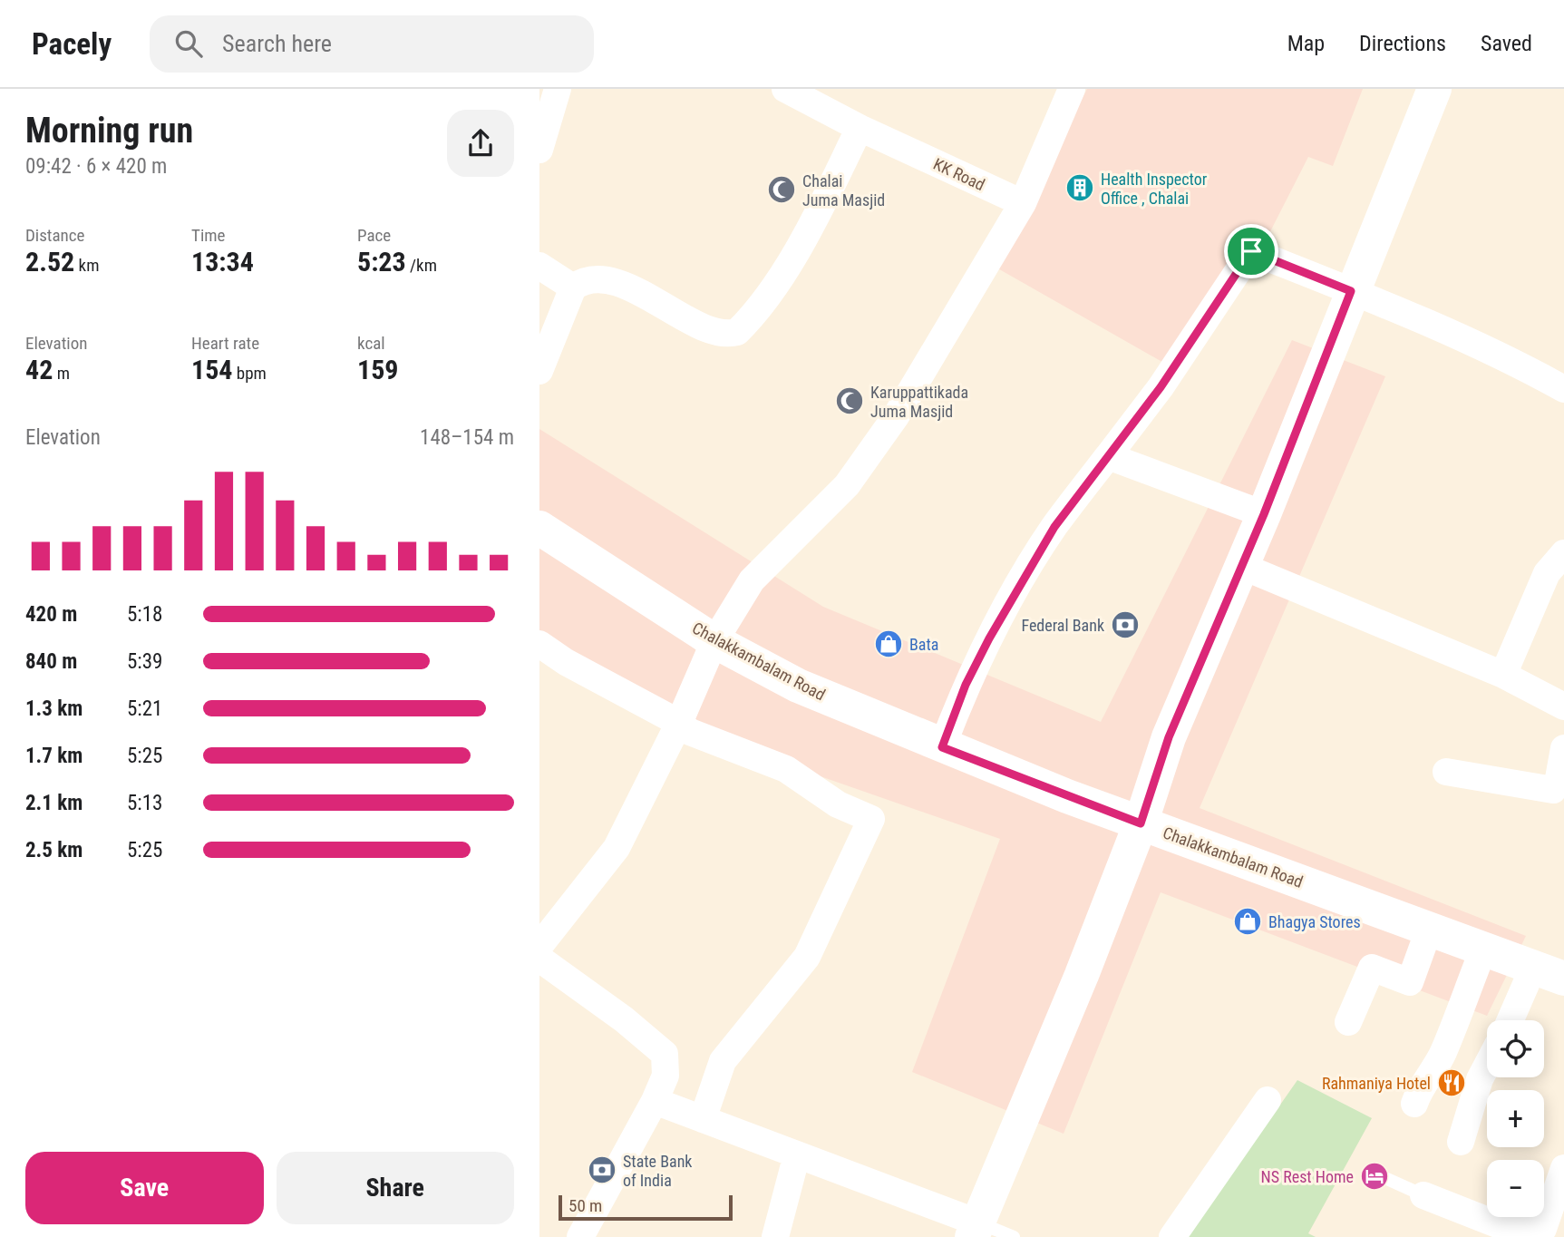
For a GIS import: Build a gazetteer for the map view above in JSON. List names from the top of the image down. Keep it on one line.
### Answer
{"streets":{"street":["KK Road","Chalakkambalam Road"]},"places":{"building":["Health Inspector Office , Chalai"],"mosque":["Chalai Juma Masjid","Karuppattikada Juma Masjid"],"bank":["Federal Bank","State Bank of India"],"shop":["Bata","Bhagya Stores"],"restaurant":["Rahmaniya Hotel"],"hotel":["NS Rest Home"]},"scale_bar":"50 m","page":{"header":"Pacely","search":"Search here","nav":["Map","Directions","Saved"],"heading":["Morning run","09:42 · 6 × 420 m"],"stats":[["Distance","2.52 km"],["Time","13:34"],["Pace","5:23 /km"],["Elevation","42 m"],["Heart rate","154 bpm"],["kcal","159"]],"chart":["Elevation","148–154 m"],"list":[{"name":"420 m","note":"5:18"},{"name":"840 m","note":"5:39"},{"name":"1.3 km","note":"5:21"},{"name":"1.7 km","note":"5:25"},{"name":"2.1 km","note":"5:13"},{"name":"2.5 km","note":"5:25"}],"map_buttons":["+","−"],"buttons":["Save","Share"],"scale":"50 m"}}
